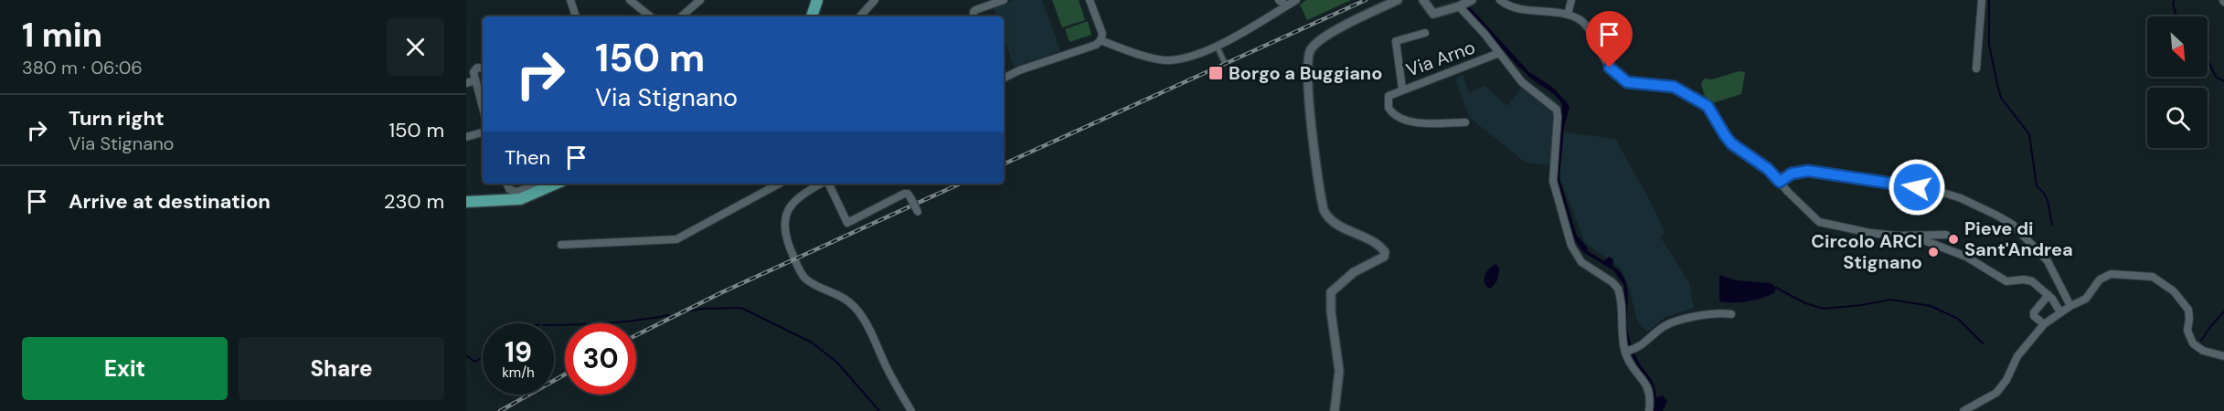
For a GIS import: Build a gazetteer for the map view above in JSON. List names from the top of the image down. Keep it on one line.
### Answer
{"streets":{"street":["Via Arno"]},"places":{"transit":["Borgo a Buggiano"],"other":["Pieve di Sant'Andrea","Circolo ARCI Stignano"]},"north":"bottom right","page":{"heading":["1 min","380 m · 06:06"],"turn":["150 m","Via Stignano"],"list":[{"name":"Turn right","note":"Via Stignano","value":"150 m"},{"name":"Arrive at destination","value":"230 m"}],"then":"Then","speed":"19 km/h","limit":"30","buttons":["Exit","Share"]}}
